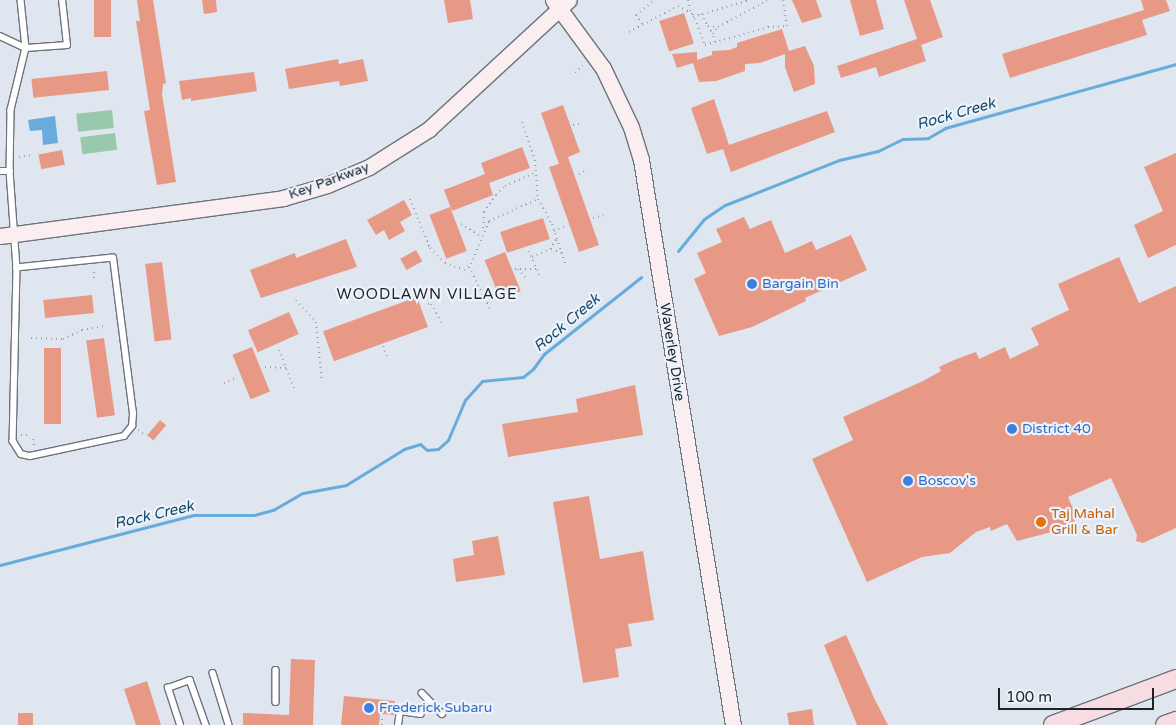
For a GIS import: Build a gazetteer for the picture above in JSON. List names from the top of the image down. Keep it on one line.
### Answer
{"streets":{"street":["Key Parkway","Waverley Drive"]},"crossings":[["Key Parkway","Waverley Drive"]],"districts":["WOODLAWN VILLAGE"],"water":["Rock Creek"],"places":["Bargain Bin","District 40","Boscov's","Taj Mahal Grill & Bar","Frederick Subaru"],"scale_bar":"100 m"}
